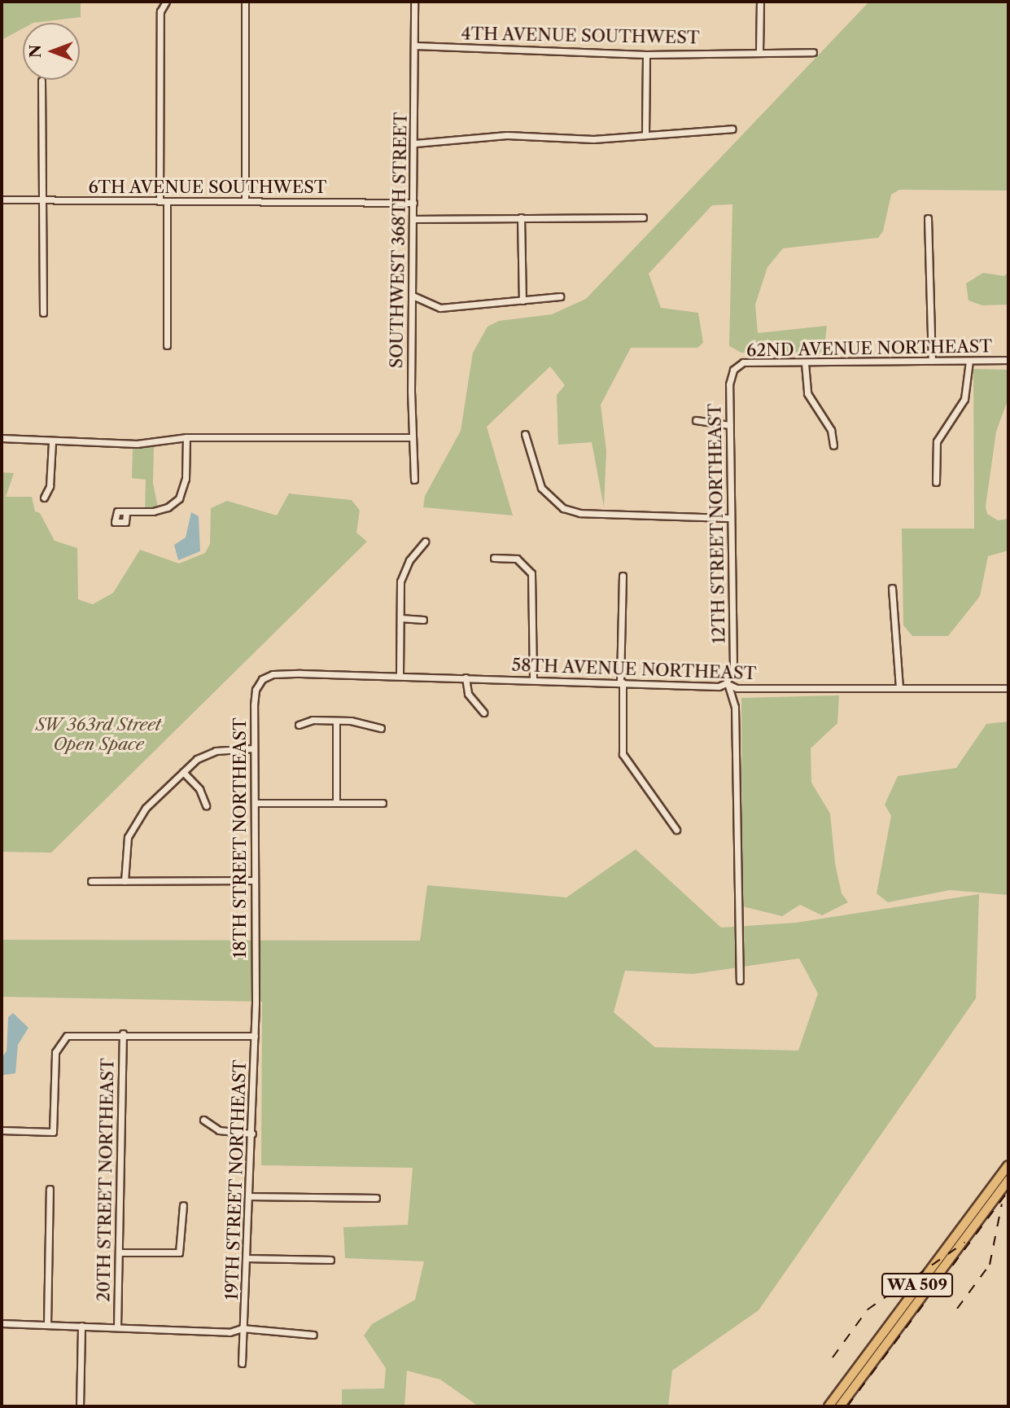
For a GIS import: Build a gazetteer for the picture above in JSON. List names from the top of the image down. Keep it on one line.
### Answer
{"streets":{"main road":["WA 509"],"street":["4TH AVENUE SOUTHWEST","6TH AVENUE SOUTHWEST","SOUTHWEST 368TH STREET","62ND AVENUE NORTHEAST","12TH STREET NORTHEAST","58TH AVENUE NORTHEAST","18TH STREET NORTHEAST","20TH STREET NORTHEAST","19TH STREET NORTHEAST"]},"crossings":[["4TH AVENUE SOUTHWEST","SOUTHWEST 368TH STREET"],["6TH AVENUE SOUTHWEST","SOUTHWEST 368TH STREET"],["62ND AVENUE NORTHEAST","12TH STREET NORTHEAST"],["12TH STREET NORTHEAST","58TH AVENUE NORTHEAST"],["58TH AVENUE NORTHEAST","18TH STREET NORTHEAST"],["18TH STREET NORTHEAST","19TH STREET NORTHEAST"]],"parks":["SW 363rd Street Open Space"],"north":"left"}
